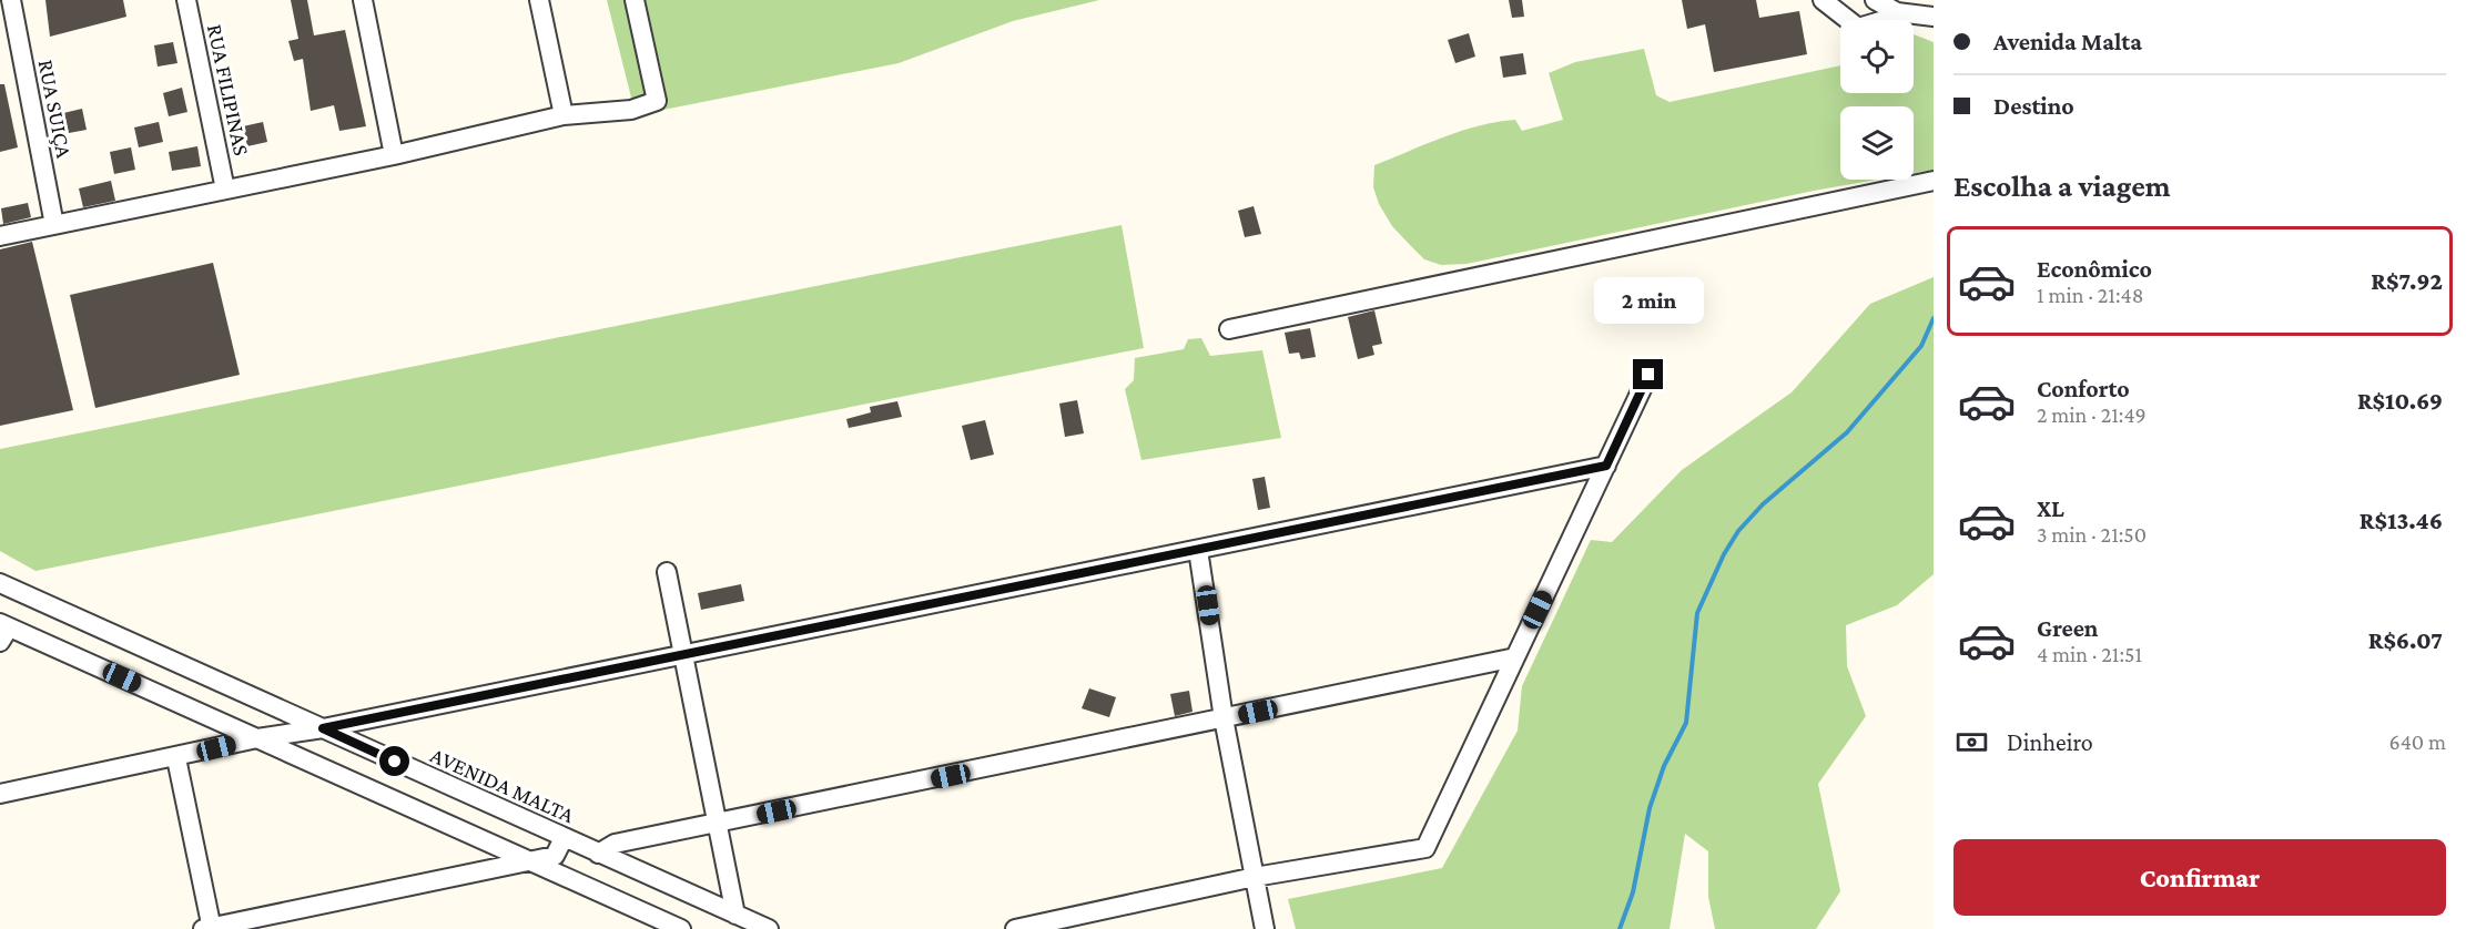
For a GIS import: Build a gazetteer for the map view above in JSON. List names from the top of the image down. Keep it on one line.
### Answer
{"streets":{"street":["RUA FILIPINAS","RUA SUIÇA","AVENIDA MALTA"]},"page":{"banner":["Avenida Malta","Destino"],"heading":"Escolha a viagem","list":[{"name":"Econômico","note":"1 min · 21:48","value":"R$7.92"},{"name":"Conforto","note":"2 min · 21:49","value":"R$10.69"},{"name":"XL","note":"3 min · 21:50","value":"R$13.46"},{"name":"Green","note":"4 min · 21:51","value":"R$6.07"}],"bubble":"2 min","pay":["Dinheiro","640 m"],"buttons":"Confirmar"}}
